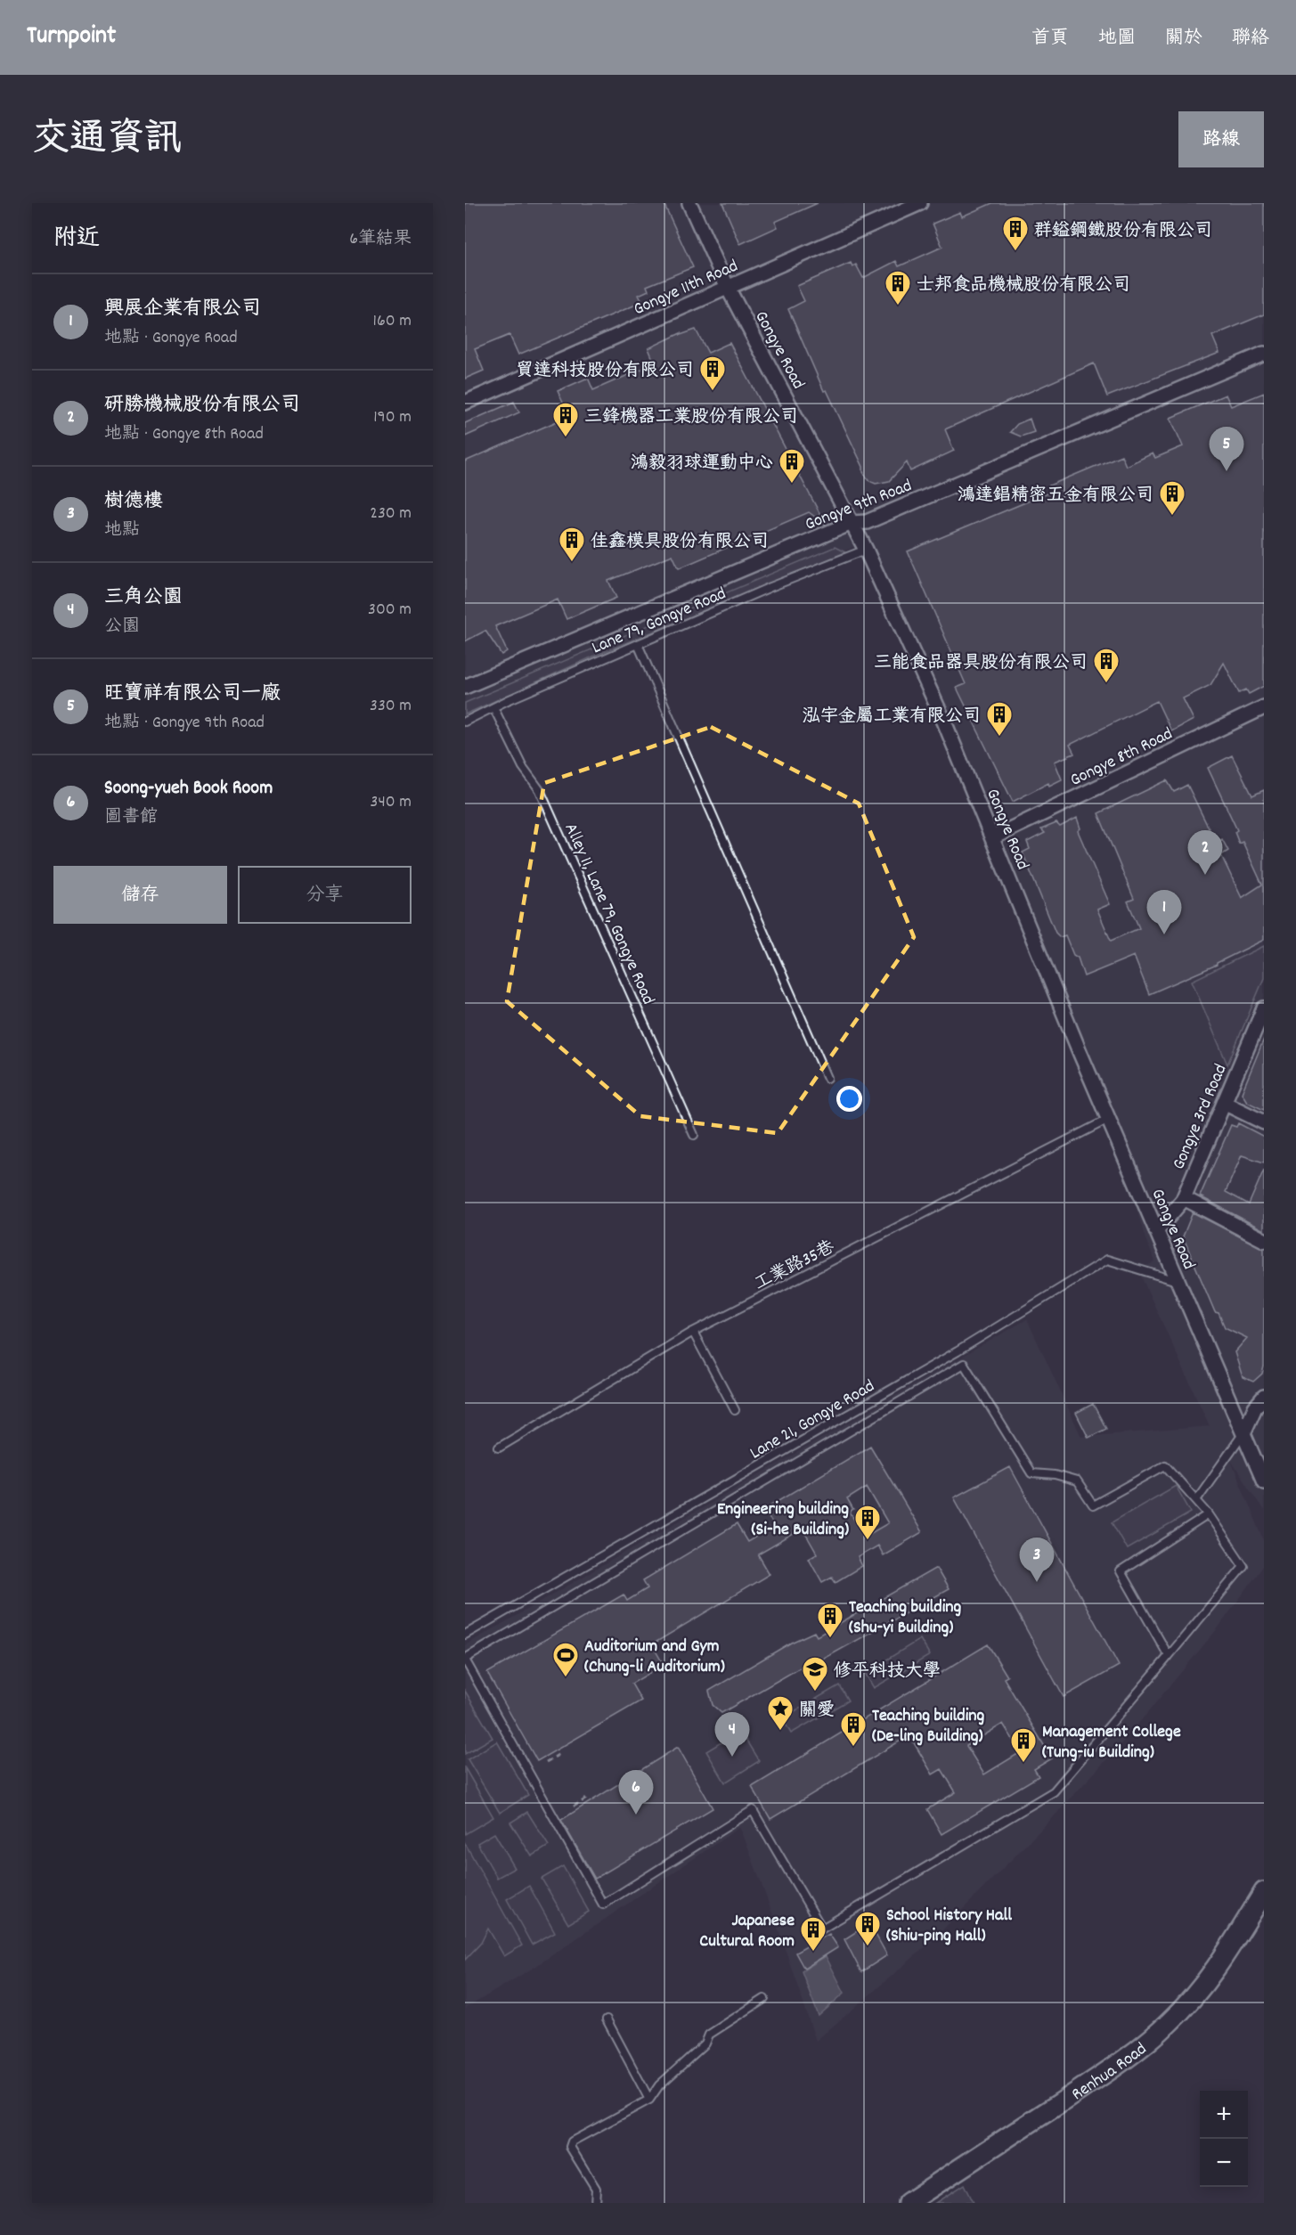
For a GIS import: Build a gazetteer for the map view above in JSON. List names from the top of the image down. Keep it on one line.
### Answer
{"streets":{"main road":["Renhua Road"],"street":["Gongye 11th Road","Gongye Road","Gongye 9th Road","Gongye 8th Road","Gongye 3rd Road"],"lane":["Lane 79, Gongye Road","Alley 11, Lane 79, Gongye Road","工業路35巷","Lane 21, Gongye Road"]},"crossings":[["Gongye 11th Road","Gongye Road"],["Gongye Road","Gongye 9th Road"],["Gongye Road","Lane 79, Gongye Road"],["Gongye Road","Gongye 8th Road"],["Gongye Road","Gongye 3rd Road"],["Gongye Road","工業路35巷"],["Gongye Road","Lane 21, Gongye Road"],["Lane 79, Gongye Road","Alley 11, Lane 79, Gongye Road"]],"places":{"building":["群鎰鋼鐵股份有限公司","士邦食品機械股份有限公司","貿達科技股份有限公司","三鋒機器工業股份有限公司","鴻毅羽球運動中心","鴻達錩精密五金有限公司","佳鑫模具股份有限公司","三能食品器具股份有限公司","泓宇金屬工業有限公司","Engineering building (Si-he Building)","Teaching building (Shu-yi Building)","Teaching building (De-ling Building)","Management College (Tung-iu Building)","School History Hall (Shiu-ping Hall)","Japanese Cultural Room"],"sports":["Auditorium and Gym (Chung-li Auditorium)"],"school or university":["修平科技大學"],"place":["關愛"]},"page":{"header":"Turnpoint","nav":["首頁","地圖","關於","聯絡"],"title":"交通資訊","buttons":["路線",["儲存","分享"]],"heading":["附近","6筆結果"],"list":[{"mark":"1","name":"興展企業有限公司","note":"地點 · Gongye Road","value":"160 m"},{"mark":"2","name":"研勝機械股份有限公司","note":"地點 · Gongye 8th Road","value":"190 m"},{"mark":"3","name":"樹德樓","note":"地點","value":"230 m"},{"mark":"4","name":"三角公園","note":"公園","value":"300 m"},{"mark":"5","name":"旺寶祥有限公司一廠","note":"地點 · Gongye 9th Road","value":"330 m"},{"mark":"6","name":"Soong-yueh Book Room","note":"圖書館","value":"340 m"}],"pins":["5","2","1","3","4","6"],"map_buttons":["+","−"]}}
